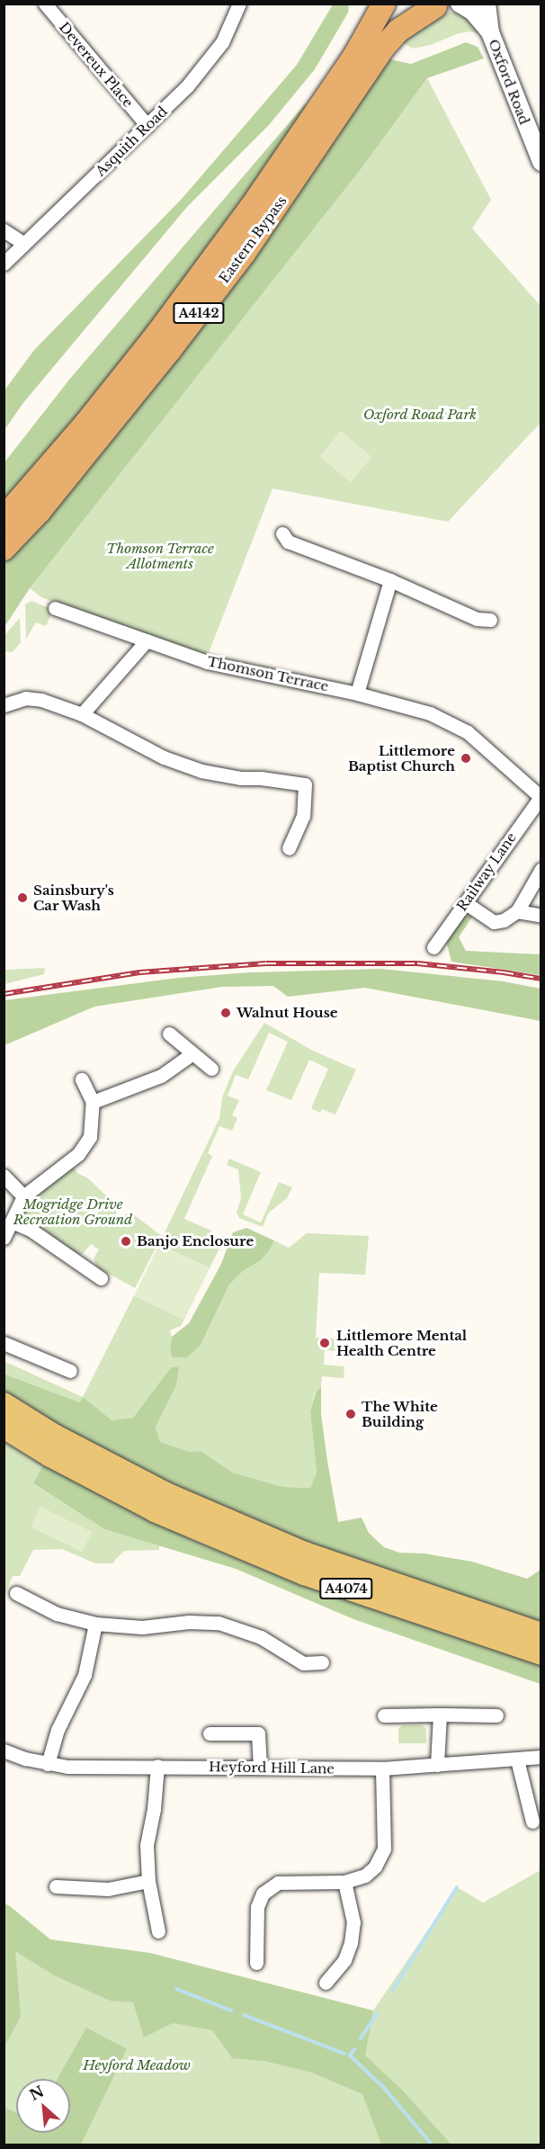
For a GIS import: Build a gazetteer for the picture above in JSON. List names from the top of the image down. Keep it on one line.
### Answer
{"streets":{"highway":["Eastern Bypass","A4142"],"main road":["A4074"],"street":["Devereux Place","Oxford Road","Asquith Road","Thomson Terrace","Railway Lane","Heyford Hill Lane"]},"crossings":[["Devereux Place","Asquith Road"],["Thomson Terrace","Railway Lane"]],"parks":["Oxford Road Park","Thomson Terrace Allotments","Mogridge Drive Recreation Ground","Heyford Meadow"],"places":["Littlemore Baptist Church","Sainsbury's Car Wash","Walnut House","Banjo Enclosure","Littlemore Mental Health Centre","The White Building"],"north":"top left"}
